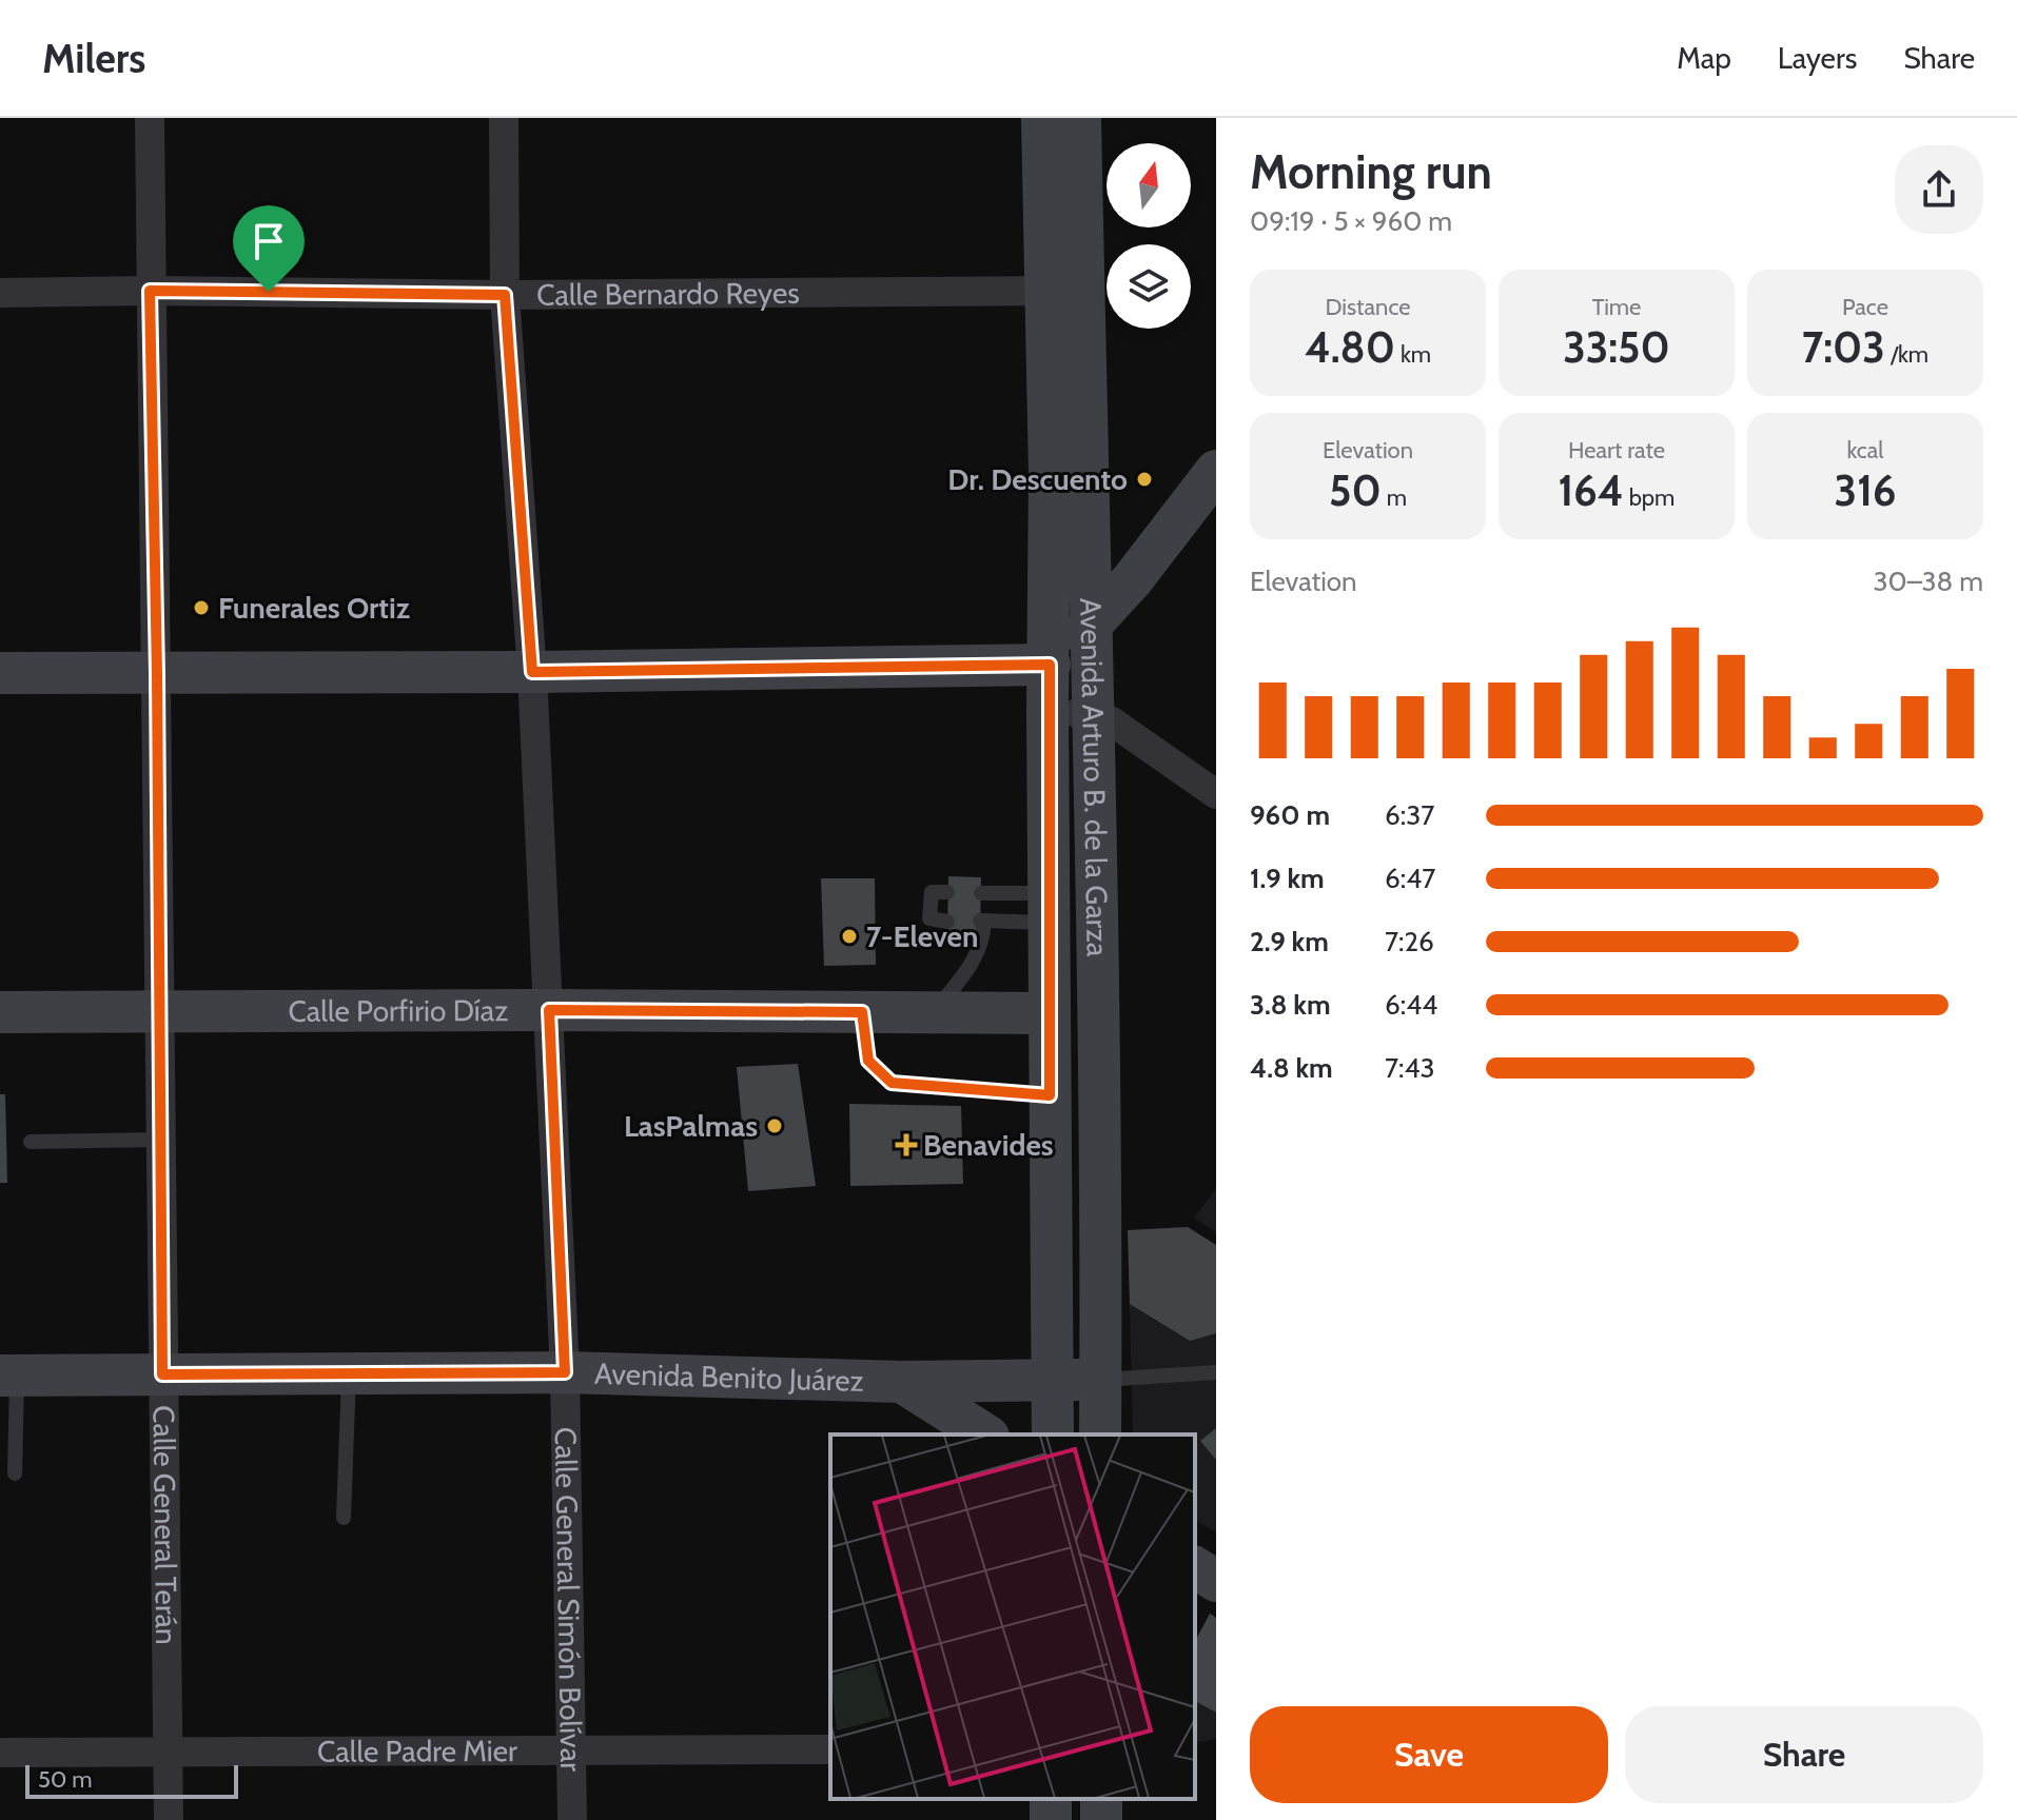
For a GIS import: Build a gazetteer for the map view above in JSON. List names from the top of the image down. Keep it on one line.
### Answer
{"streets":{"street":["Calle Bernardo Reyes","Avenida Arturo B. de la Garza","Calle Porfirio Díaz","Avenida Benito Juárez","Calle General Terán","Calle General Simón Bolívar","Calle Padre Mier"]},"crossings":[["Calle Bernardo Reyes","Avenida Arturo B. de la Garza"],["Calle Bernardo Reyes","Calle General Terán"],["Calle Bernardo Reyes","Calle General Simón Bolívar"],["Avenida Arturo B. de la Garza","Calle Porfirio Díaz"],["Avenida Arturo B. de la Garza","Avenida Benito Juárez"],["Calle Porfirio Díaz","Calle General Terán"],["Calle Porfirio Díaz","Calle General Simón Bolívar"],["Avenida Benito Juárez","Calle General Terán"],["Avenida Benito Juárez","Calle General Simón Bolívar"],["Calle General Terán","Calle Padre Mier"],["Calle General Simón Bolívar","Calle Padre Mier"]],"places":{"other":["Dr. Descuento","Funerales Ortiz","7-Eleven","LasPalmas"],"health":["Benavides"]},"scale_bar":"50 m","north":"top","page":{"header":"Milers","nav":["Map","Layers","Share"],"heading":["Morning run","09:19 · 5 × 960 m"],"stats":[["Distance","4.80 km"],["Time","33:50"],["Pace","7:03 /km"],["Elevation","50 m"],["Heart rate","164 bpm"],["kcal","316"]],"chart":["Elevation","30–38 m"],"list":[{"name":"960 m","note":"6:37"},{"name":"1.9 km","note":"6:47"},{"name":"2.9 km","note":"7:26"},{"name":"3.8 km","note":"6:44"},{"name":"4.8 km","note":"7:43"}],"buttons":["Save","Share"],"scale":"50 m"}}
